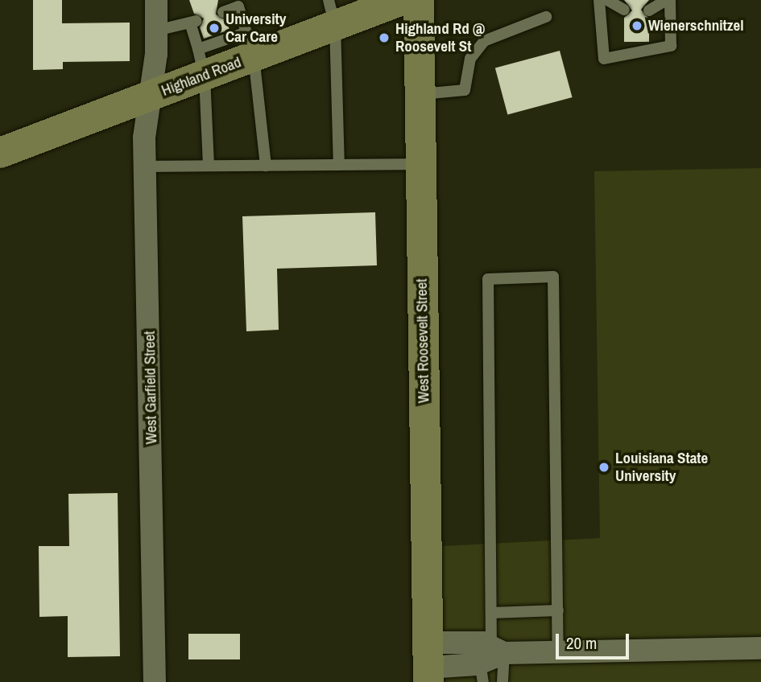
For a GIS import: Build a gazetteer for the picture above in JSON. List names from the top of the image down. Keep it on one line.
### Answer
{"streets":{"main road":["Highland Road","West Roosevelt Street"],"street":["West Garfield Street"]},"crossings":[["Highland Road","West Garfield Street"]],"places":["Wienerschnitzel","University Car Care","Highland Rd @ Roosevelt St","Louisiana State University"],"scale_bar":"20 m"}
